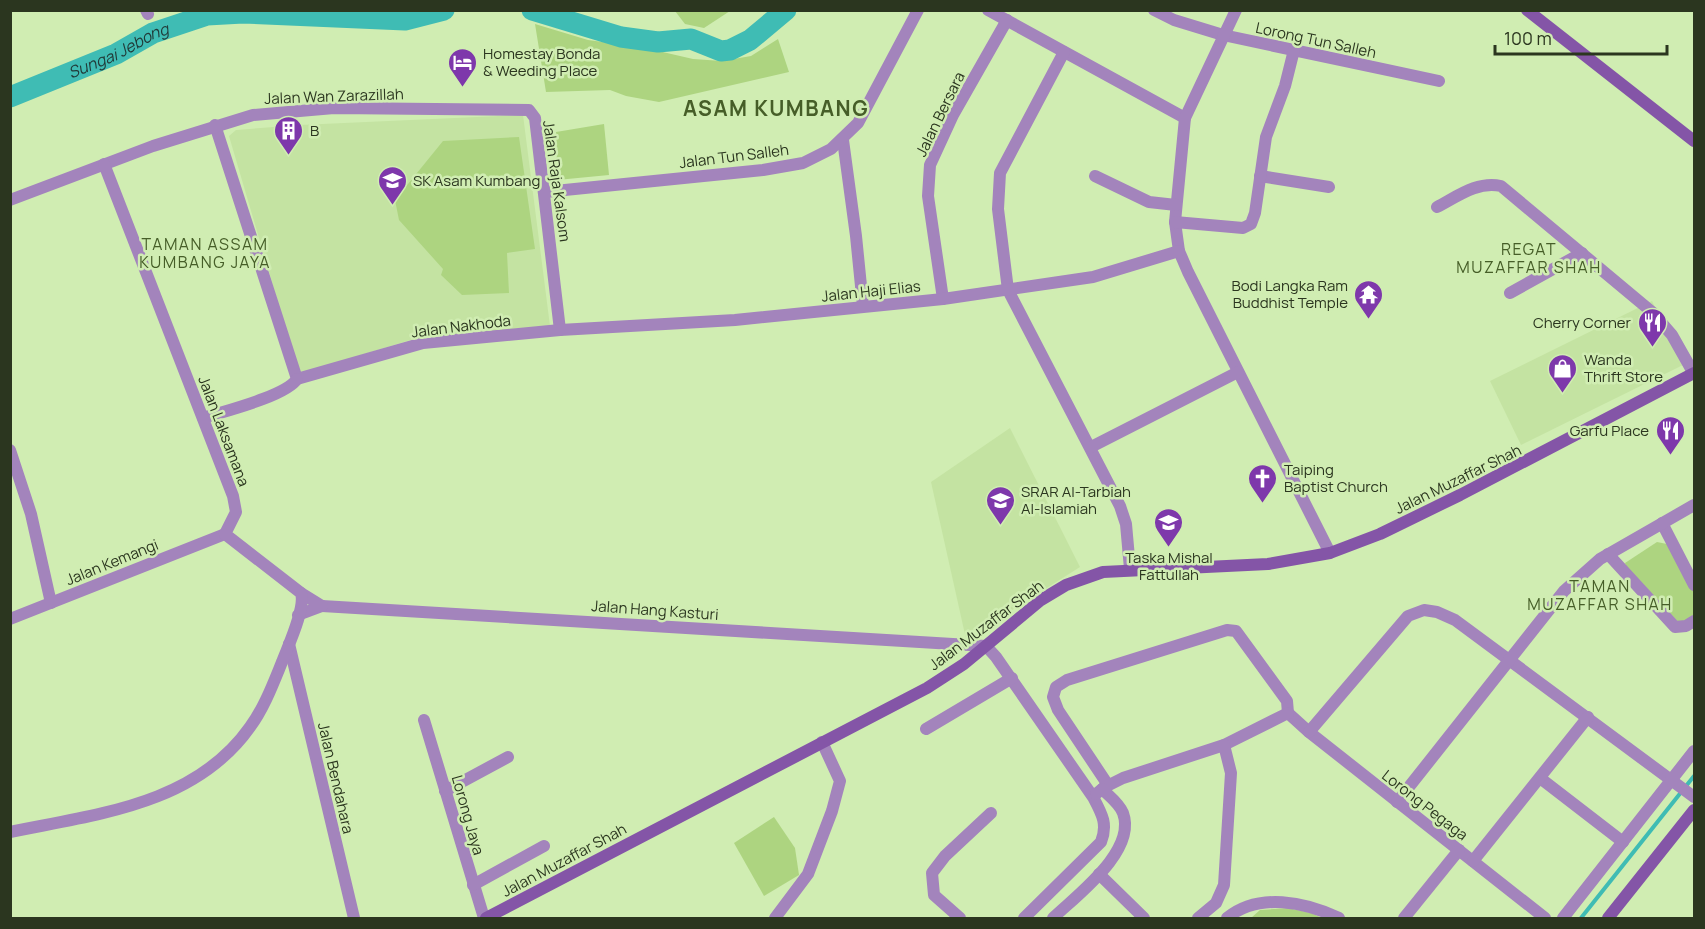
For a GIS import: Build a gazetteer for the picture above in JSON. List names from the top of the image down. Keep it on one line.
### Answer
{"streets":{"main road":["Jalan Muzaffar Shah"],"street":["Lorong Tun Salleh","Jalan Wan Zarazillah","Jalan Bersara","Jalan Tun Salleh","Jalan Raja Kalsom","Jalan Haji Elias","Jalan Nakhoda","Jalan Laksamana","Jalan Kemangi","Jalan Hang Kasturi","Jalan Bendahara","Lorong Pegaga","Lorong Jaya"]},"crossings":[["Jalan Wan Zarazillah","Jalan Raja Kalsom"],["Jalan Wan Zarazillah","Jalan Laksamana"],["Jalan Bersara","Jalan Haji Elias"],["Jalan Tun Salleh","Jalan Raja Kalsom"],["Jalan Raja Kalsom","Jalan Haji Elias"],["Jalan Raja Kalsom","Jalan Nakhoda"],["Jalan Haji Elias","Jalan Nakhoda"],["Jalan Nakhoda","Jalan Laksamana"],["Jalan Laksamana","Jalan Kemangi"],["Jalan Muzaffar Shah","Jalan Hang Kasturi"],["Jalan Muzaffar Shah","Lorong Jaya"]],"districts":["ASAM KUMBANG","TAMAN ASSAM KUMBANG JAYA","REGAT MUZAFFAR SHAH","TAMAN MUZAFFAR SHAH"],"water":["Sungai Jebong"],"places":{"hotel":["Homestay Bonda & Weeding Place"],"building":["B"],"school or university":["SK Asam Kumbang","SRAR Al-Tarbiah Al-Islamiah","Taska Mishal Fattullah"],"temple":["Bodi Langka Ram Buddhist Temple"],"restaurant":["Cherry Corner","Garfu Place"],"shop":["Wanda Thrift Store"],"church":["Taiping Baptist Church"]},"scale_bar":"100 m"}
